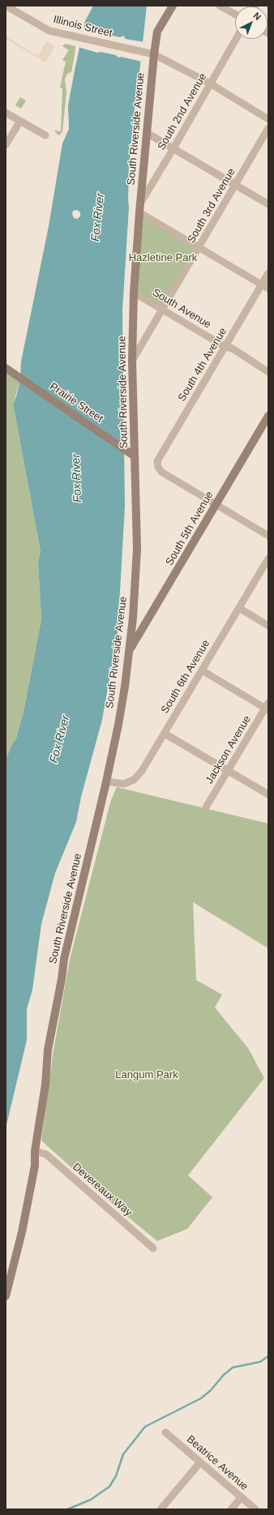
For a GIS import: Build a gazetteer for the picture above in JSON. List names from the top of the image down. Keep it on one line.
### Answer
{"streets":{"main road":["South Riverside Avenue","Prairie Street","South 5th Avenue"],"street":["Illinois Street","South 2nd Avenue","South 3rd Avenue","South Avenue","South 4th Avenue","South 6th Avenue","Jackson Avenue","Devereaux Way","Beatrice Avenue"]},"crossings":[["Illinois Street","South 2nd Avenue"],["Illinois Street","South Riverside Avenue"],["South 2nd Avenue","South Riverside Avenue"],["South Riverside Avenue","South 3rd Avenue"],["South Riverside Avenue","South Avenue"],["South Riverside Avenue","Prairie Street"],["South Riverside Avenue","South 5th Avenue"],["South Riverside Avenue","South 6th Avenue"],["South Riverside Avenue","Devereaux Way"],["South 3rd Avenue","South Avenue"],["South Avenue","South 4th Avenue"],["South 4th Avenue","South 5th Avenue"]],"water":["Fox River"],"parks":["Hazletine Park","Langum Park"],"north":"top right"}
